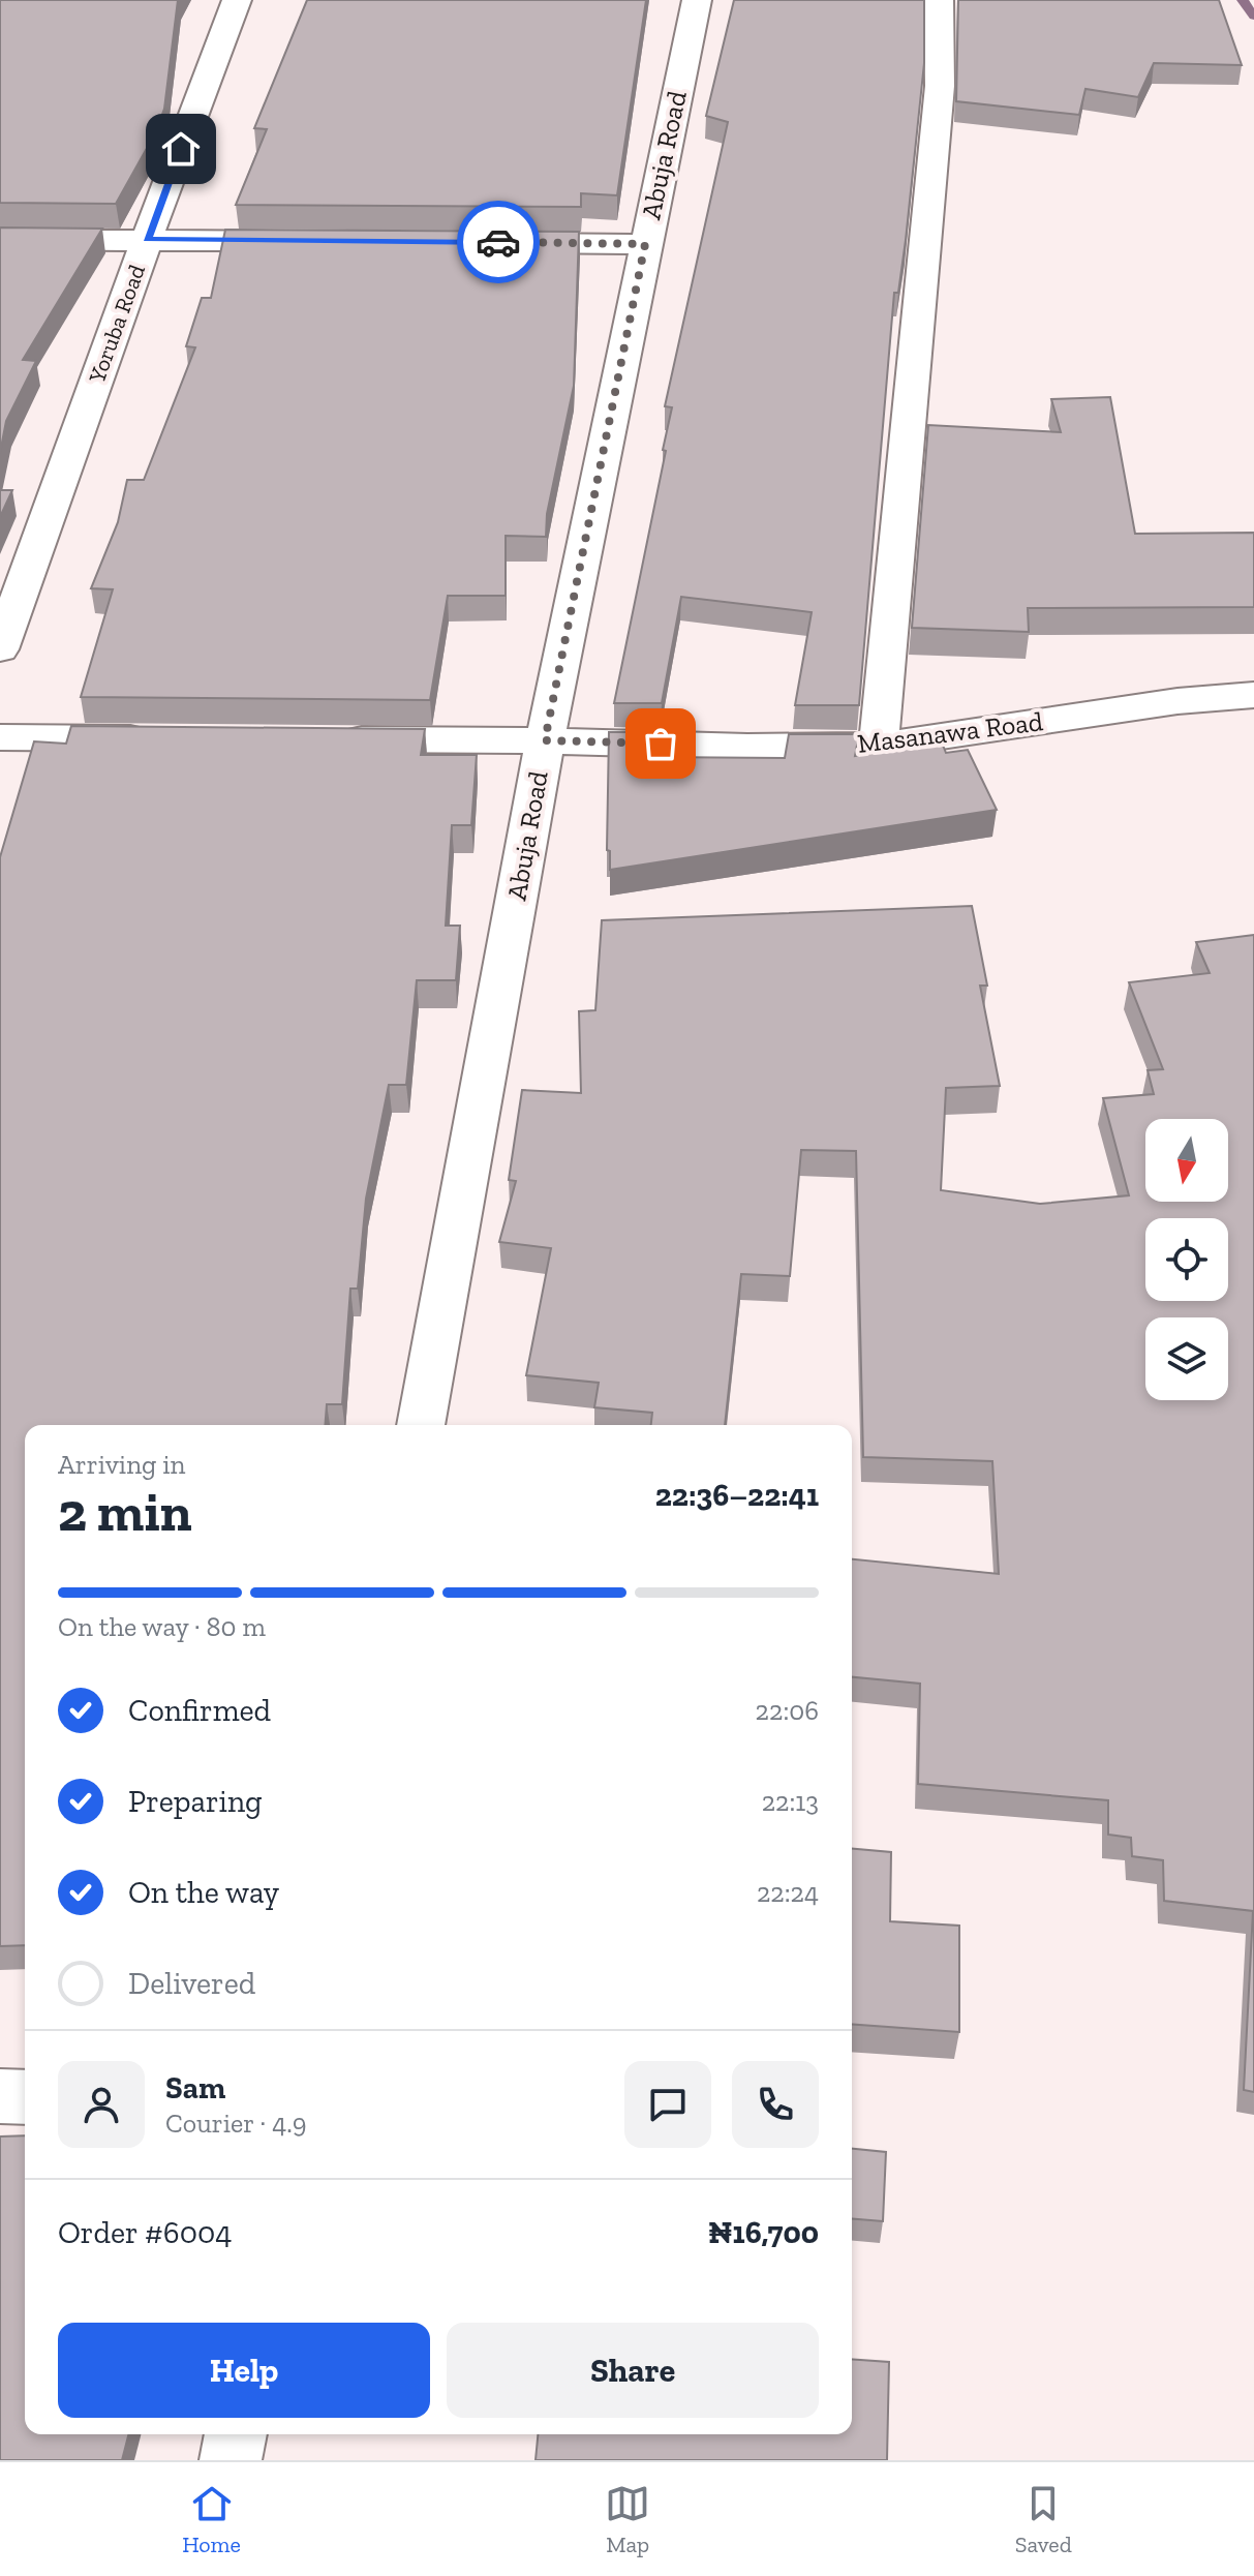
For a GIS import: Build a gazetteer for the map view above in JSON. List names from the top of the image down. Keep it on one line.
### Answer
{"streets":{"street":["Abuja Road","Yoruba Road","Masanawa Road"]},"crossings":[["Abuja Road","Masanawa Road"]],"north":"bottom","page":{"heading":["2 min","Arriving in","22:36–22:41"],"panel":["Sam","Courier · 4.9","Order #6004","₦16,700"],"bar":"On the way · 80 m","list":[["Confirmed","22:06"],["Preparing","22:13"],["On the way","22:24"],"Delivered"],"buttons":["Help","Share"],"tabs":["Home","Map","Saved"]}}
